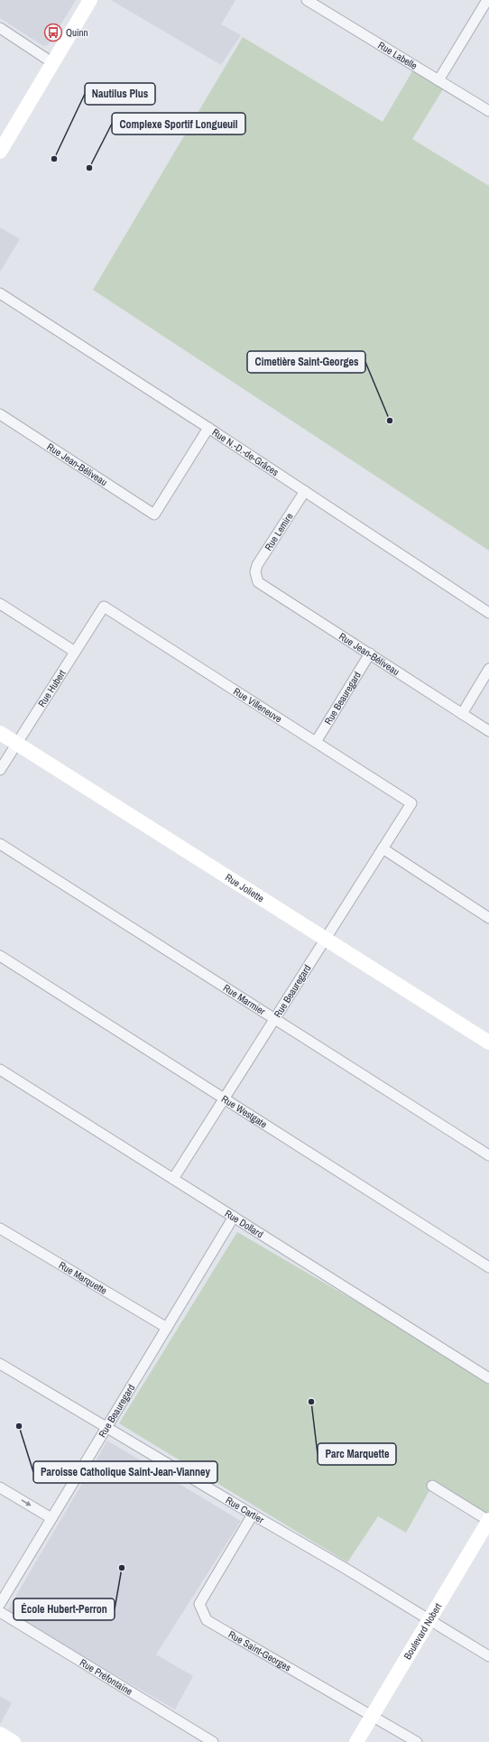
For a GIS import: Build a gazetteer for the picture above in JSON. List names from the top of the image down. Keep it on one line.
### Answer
{"streets":{"street":["Rue Labelle","Rue N.-D.-de-Grâces","Rue Jean-Béliveau","Rue Lemire","Rue Hubert","Rue Beauregard","Rue Villeneuve","Rue Joliette","Rue Marmier","Rue Westgate","Rue Dollard","Rue Marquette","Rue Cartier","Boulevard Nobert","Rue Saint-Georges","Rue Préfontaine"]},"crossings":[["Rue N.-D.-de-Grâces","Rue Jean-Béliveau"],["Rue N.-D.-de-Grâces","Rue Lemire"],["Rue Jean-Béliveau","Rue Lemire"],["Rue Jean-Béliveau","Rue Beauregard"],["Rue Hubert","Rue Villeneuve"],["Rue Hubert","Rue Joliette"],["Rue Beauregard","Rue Villeneuve"],["Rue Beauregard","Rue Joliette"],["Rue Beauregard","Rue Marmier"],["Rue Beauregard","Rue Westgate"],["Rue Beauregard","Rue Dollard"],["Rue Beauregard","Rue Marquette"],["Rue Beauregard","Rue Cartier"],["Rue Cartier","Boulevard Nobert"],["Rue Cartier","Rue Saint-Georges"],["Boulevard Nobert","Rue Saint-Georges"]],"places":{"bus stop":["Quinn"],"other":["Nautilus Plus","Complexe Sportif Longueuil","Cimetière Saint-Georges","Parc Marquette","Paroisse Catholique Saint-Jean-Vianney","École Hubert-Perron"]}}
